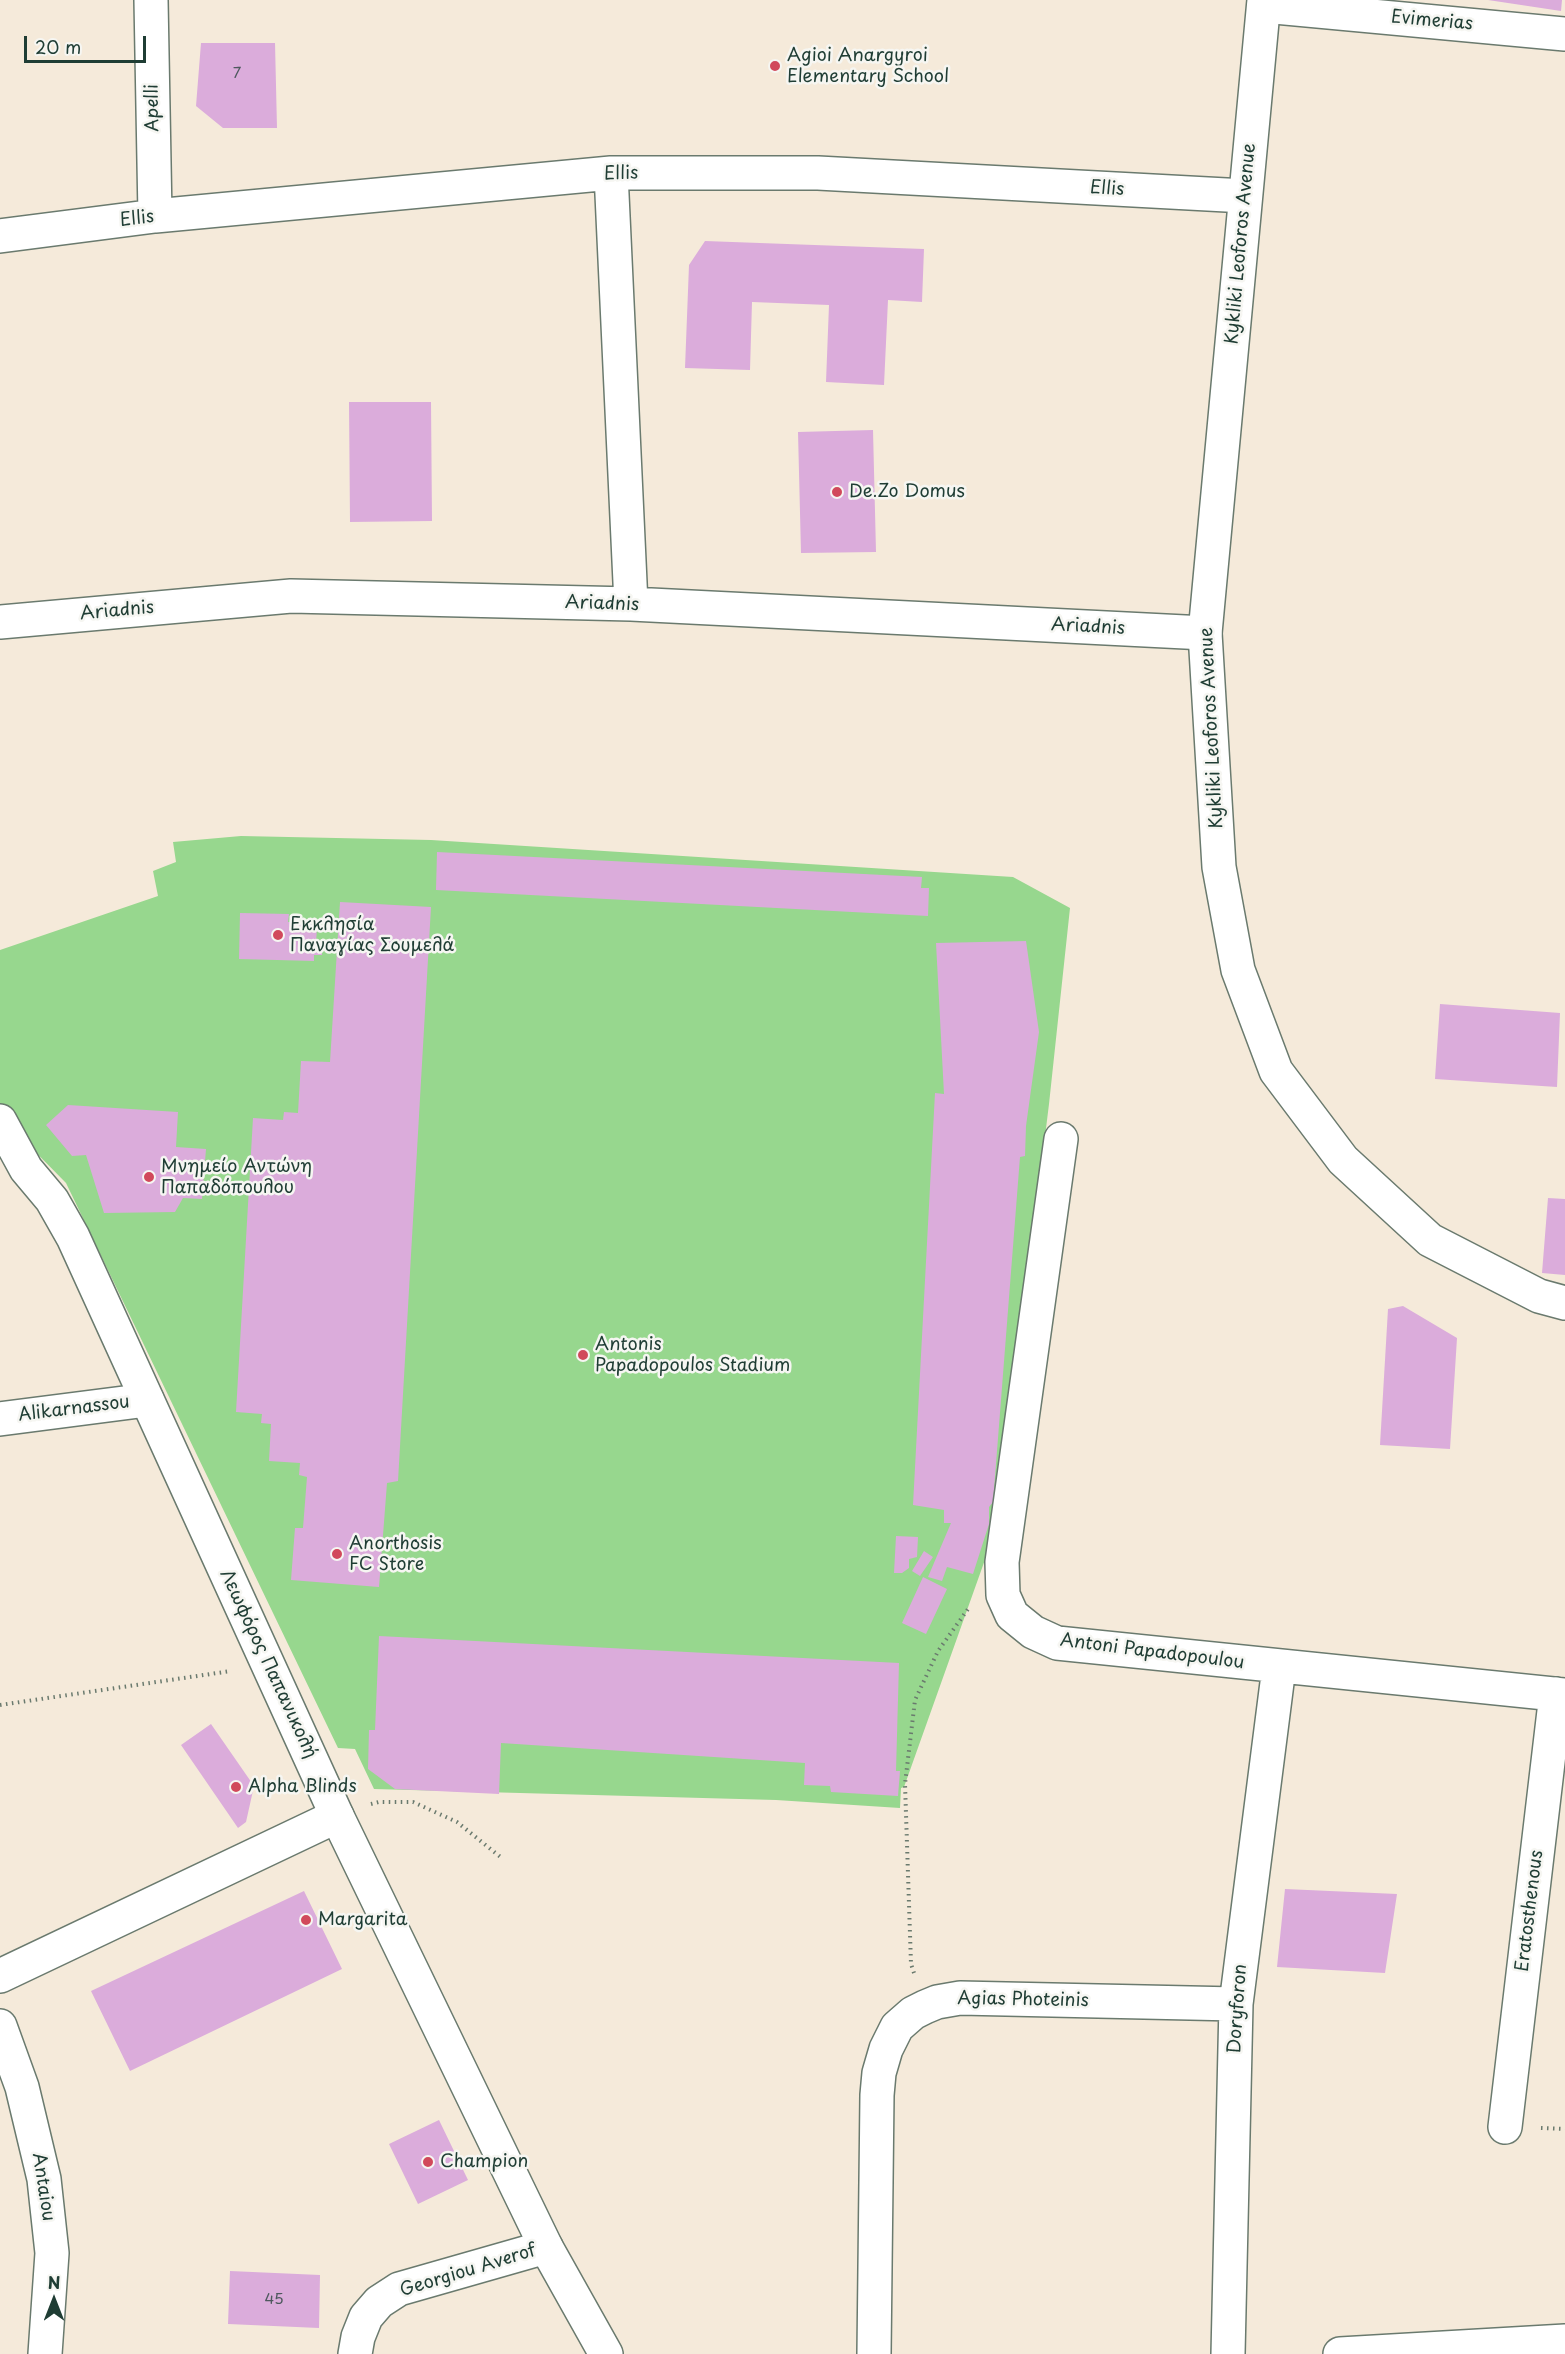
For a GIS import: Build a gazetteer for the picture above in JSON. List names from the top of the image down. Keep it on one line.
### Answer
{"streets":{"street":["Evimerias","Apelli","Ellis","Kykliki Leoforos Avenue","Ariadnis","Alikarnassou","Antoni Papadopoulou","Λεωφόρος Παπανικολή","Eratosthenous","Agias Photeinis","Doryforon","Antaiou","Georgiou Averof"]},"crossings":[["Evimerias","Kykliki Leoforos Avenue"],["Apelli","Ellis"],["Ellis","Kykliki Leoforos Avenue"],["Kykliki Leoforos Avenue","Ariadnis"],["Alikarnassou","Λεωφόρος Παπανικολή"],["Antoni Papadopoulou","Eratosthenous"],["Antoni Papadopoulou","Doryforon"],["Λεωφόρος Παπανικολή","Georgiou Averof"],["Agias Photeinis","Doryforon"]],"places":["Agioi Anargyroi Elementary School","De.Zo Domus","Εκκλησία Παναγίας Σουμελά","Μνημείο Αντώνη Παπαδόπουλου","Antonis Papadopoulos Stadium","Anorthosis FC Store","Alpha Blinds","Margarita","Champion"],"house_numbers":["7","45"],"scale_bar":"20 m","north":"top"}
